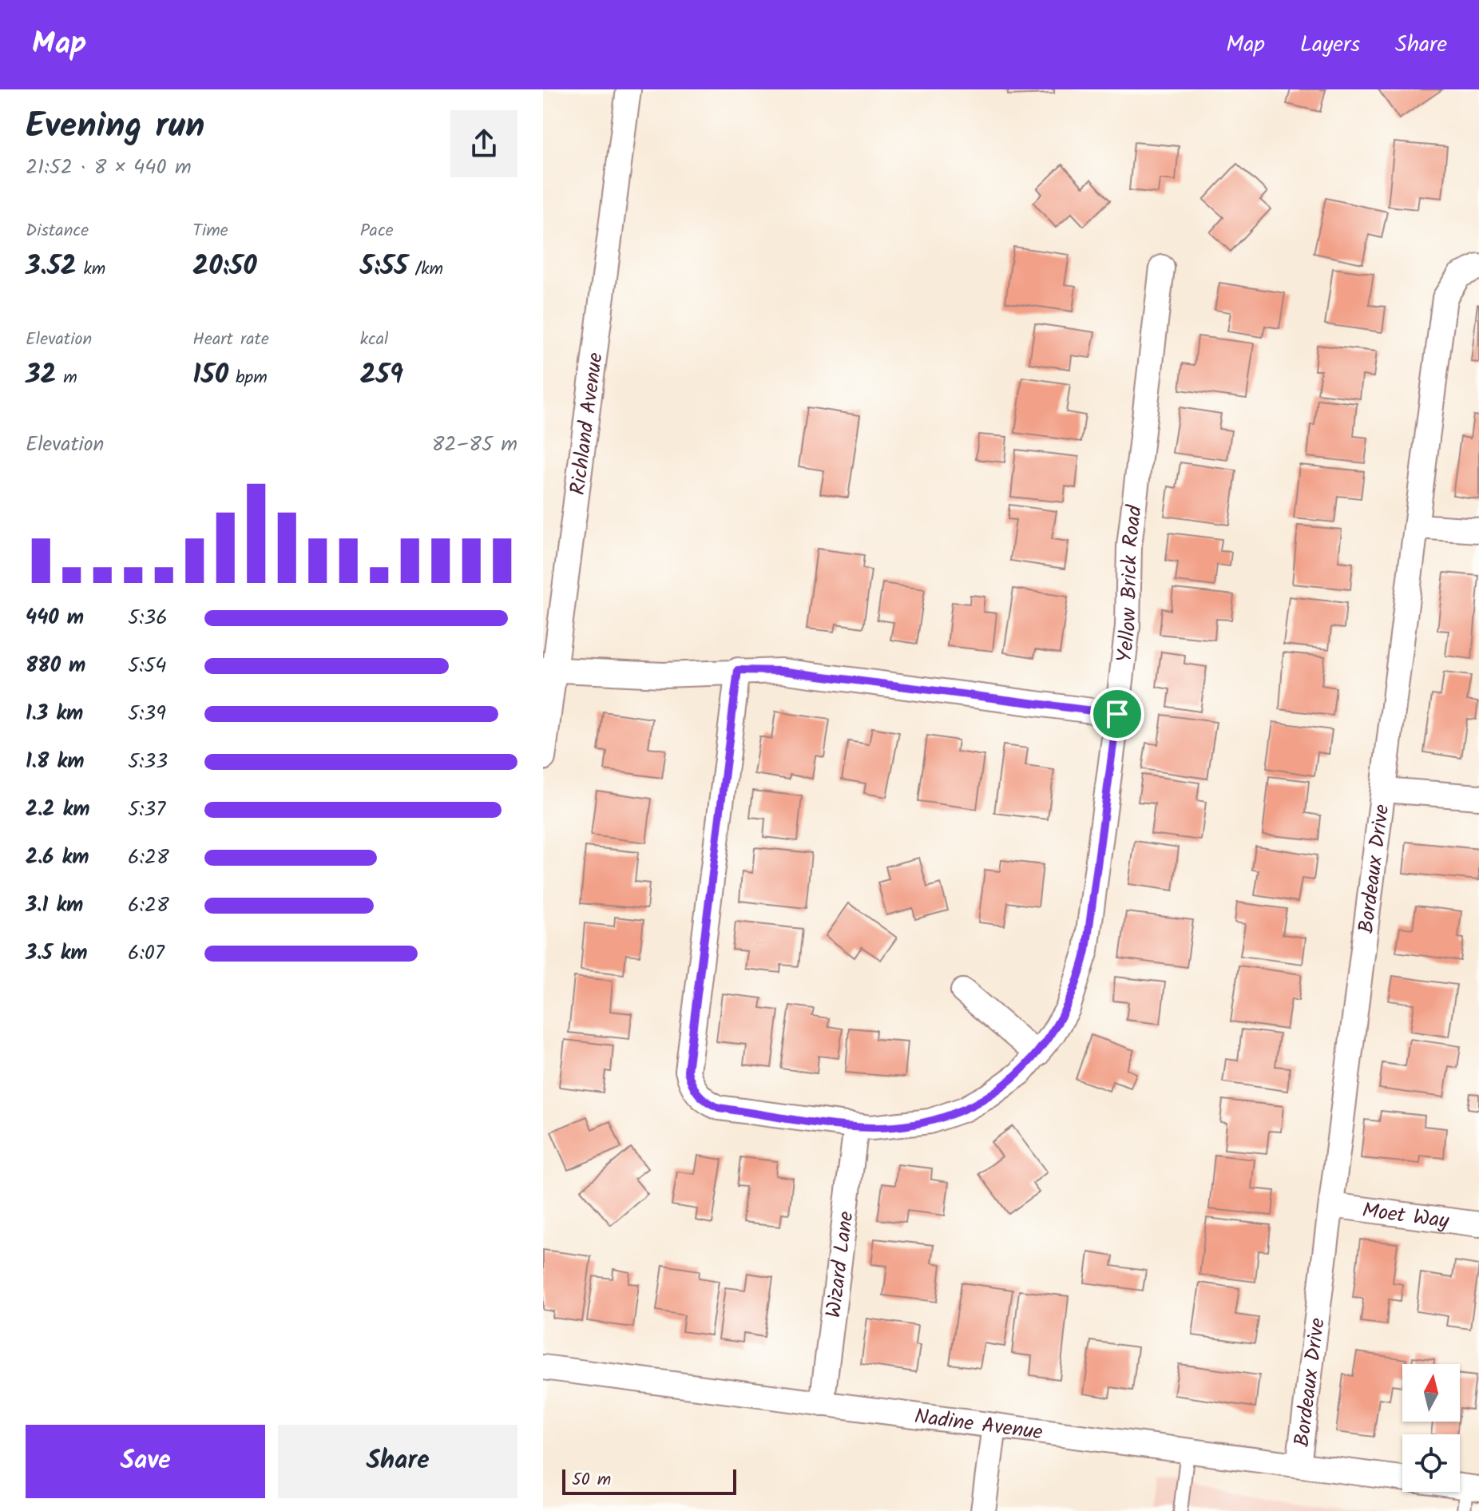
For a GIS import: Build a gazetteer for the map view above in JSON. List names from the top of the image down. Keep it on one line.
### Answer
{"streets":{"street":["Richland Avenue","Yellow Brick Road","Bordeaux Drive","Moet Way","Wizard Lane","Nadine Avenue"]},"crossings":[["Yellow Brick Road","Wizard Lane"],["Bordeaux Drive","Moet Way"],["Bordeaux Drive","Nadine Avenue"],["Wizard Lane","Nadine Avenue"]],"scale_bar":"50 m","north":"top","page":{"header":"Map","nav":["Map","Layers","Share"],"heading":["Evening run","21:52 · 8 × 440 m"],"stats":[["Distance","3.52 km"],["Time","20:50"],["Pace","5:55 /km"],["Elevation","32 m"],["Heart rate","150 bpm"],["kcal","259"]],"chart":["Elevation","82–85 m"],"list":[{"name":"440 m","note":"5:36"},{"name":"880 m","note":"5:54"},{"name":"1.3 km","note":"5:39"},{"name":"1.8 km","note":"5:33"},{"name":"2.2 km","note":"5:37"},{"name":"2.6 km","note":"6:28"},{"name":"3.1 km","note":"6:28"},{"name":"3.5 km","note":"6:07"}],"buttons":["Save","Share"],"scale":"50 m"}}
